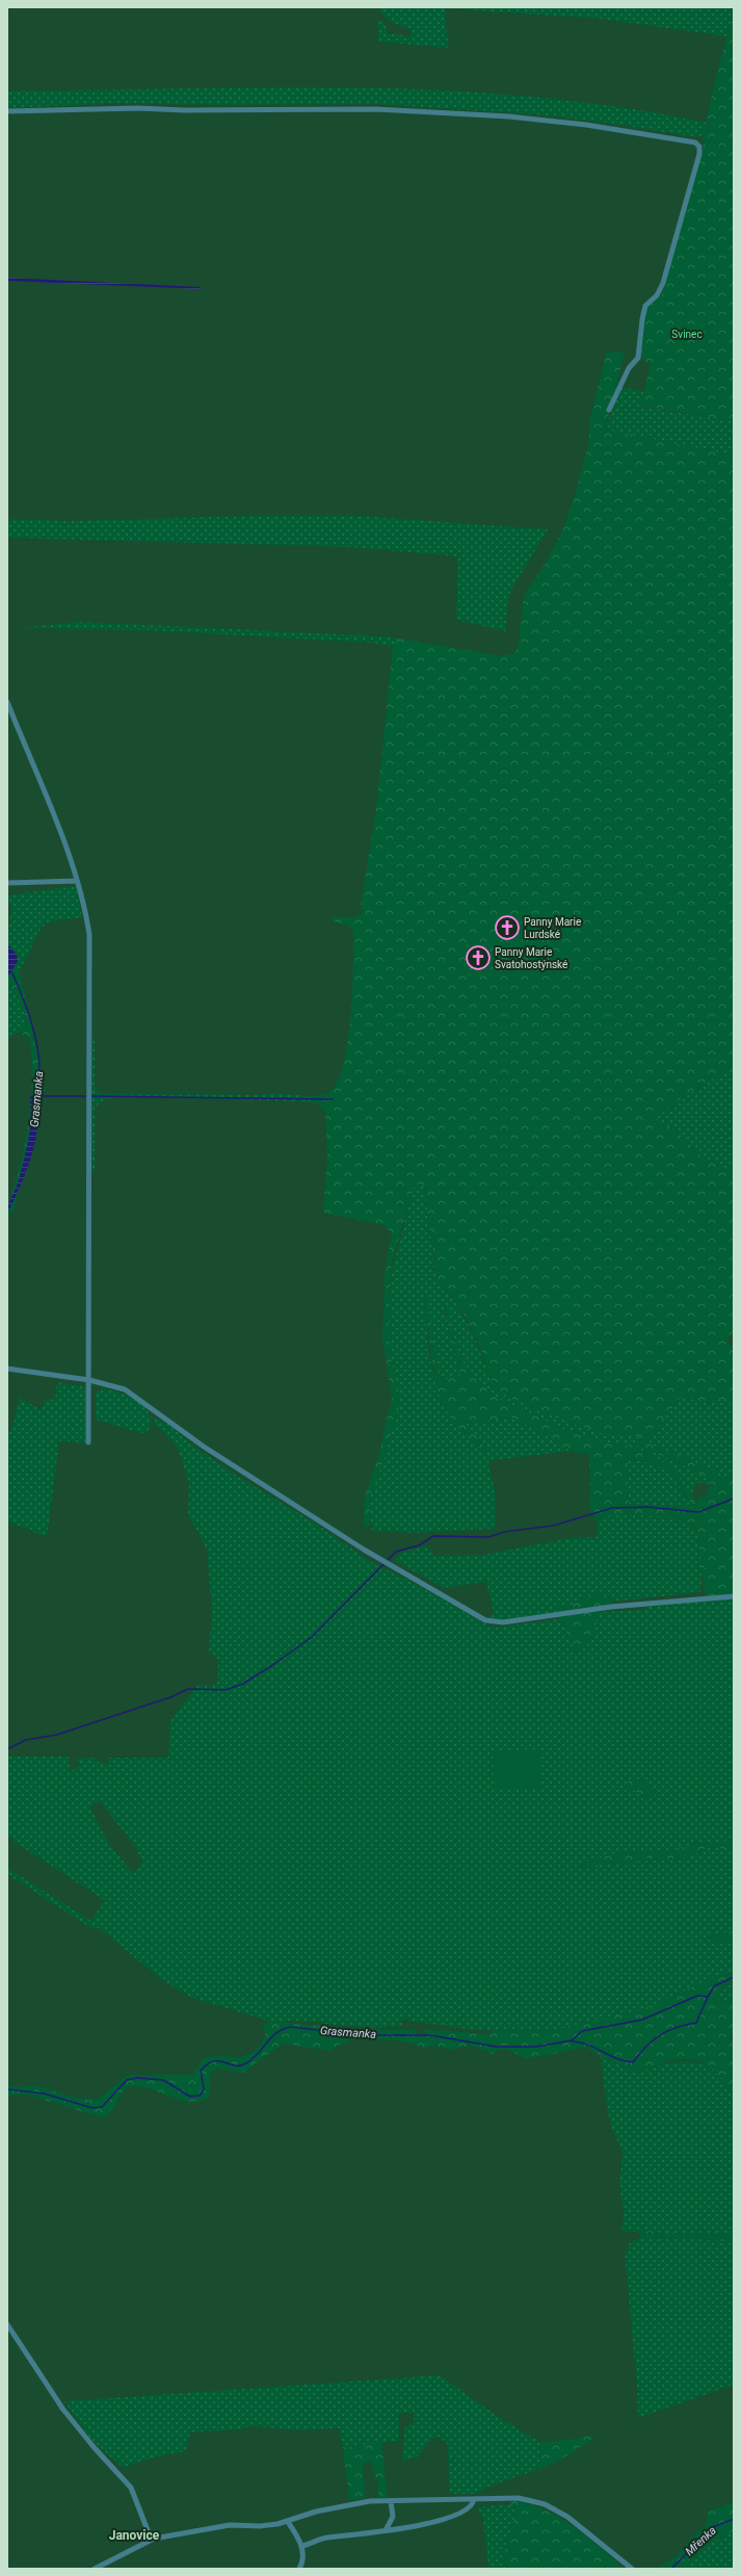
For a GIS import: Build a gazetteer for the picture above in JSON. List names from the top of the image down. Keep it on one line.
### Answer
{"districts":["Janovice"],"water":["Grasmanka","Mřenka"],"parks":["Svinec"],"places":{"church":["Panny Marie Lurdské","Panny Marie Svatohostýnské"]}}
